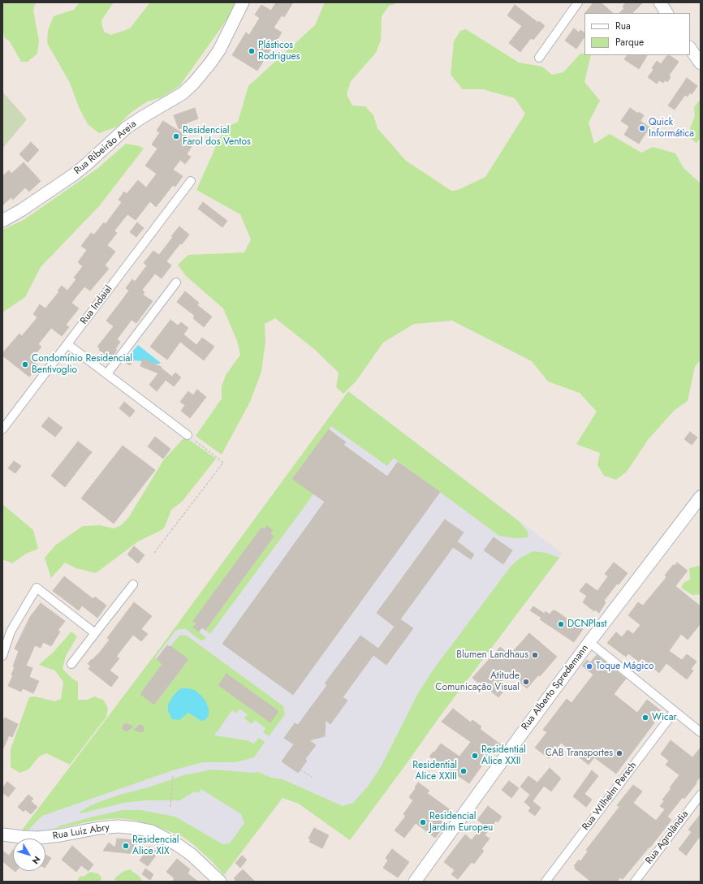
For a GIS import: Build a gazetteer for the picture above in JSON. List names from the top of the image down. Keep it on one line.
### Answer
{"streets":{"street":["Rua Ribeirão Areia","Rua Indaial","Rua Alberto Spredemann","Rua Wilhelm Persch","Rua Luiz Abry","Rua Agrolândia"]},"places":["Plásticos Rodrigues","Quick Informática","Residencial Farol dos Ventos","Condomínio Residencial Bentivoglio","DCNPlast","Blumen Landhaus","Toque Mágico","Atitude Comunicação Visual","Wicar","CAB Transportes","Residential Alice XXII","Residential Alice XXIII","Residencial Jardim Europeu","Residencial Alice XIX"],"legend":["Rua","Parque"],"north":"bottom right"}
